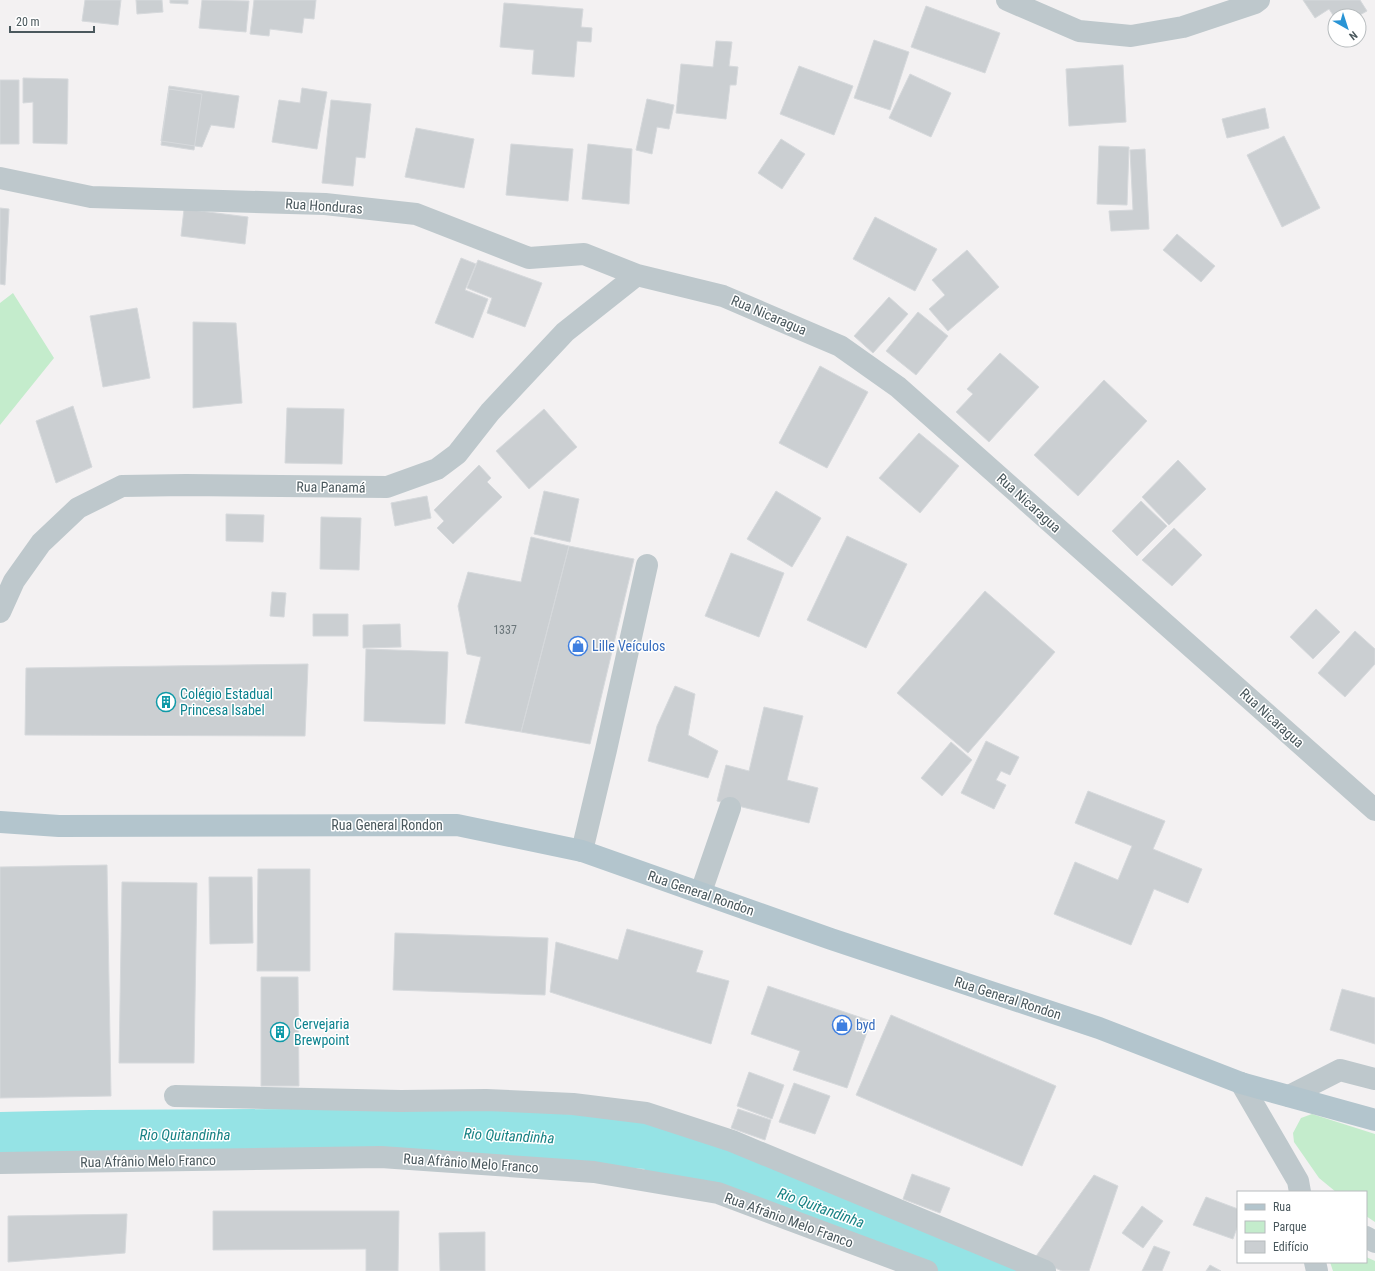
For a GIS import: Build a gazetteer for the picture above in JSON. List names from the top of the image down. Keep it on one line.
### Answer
{"streets":{"main road":["Rua General Rondon"],"street":["Rua Honduras","Rua Nicaragua","Rua Panamá","Rua Afrânio Melo Franco"]},"crossings":[["Rua Honduras","Rua Nicaragua"],["Rua Honduras","Rua Panamá"],["Rua Nicaragua","Rua Panamá"]],"water":["Rio Quitandinha"],"places":{"shop":["Lille Veículos","byd"],"building":["Colégio Estadual Princesa Isabel","Cervejaria Brewpoint"]},"house_numbers":["1337"],"legend":["Rua","Parque","Edifício"],"scale_bar":"20 m","north":"bottom right"}
